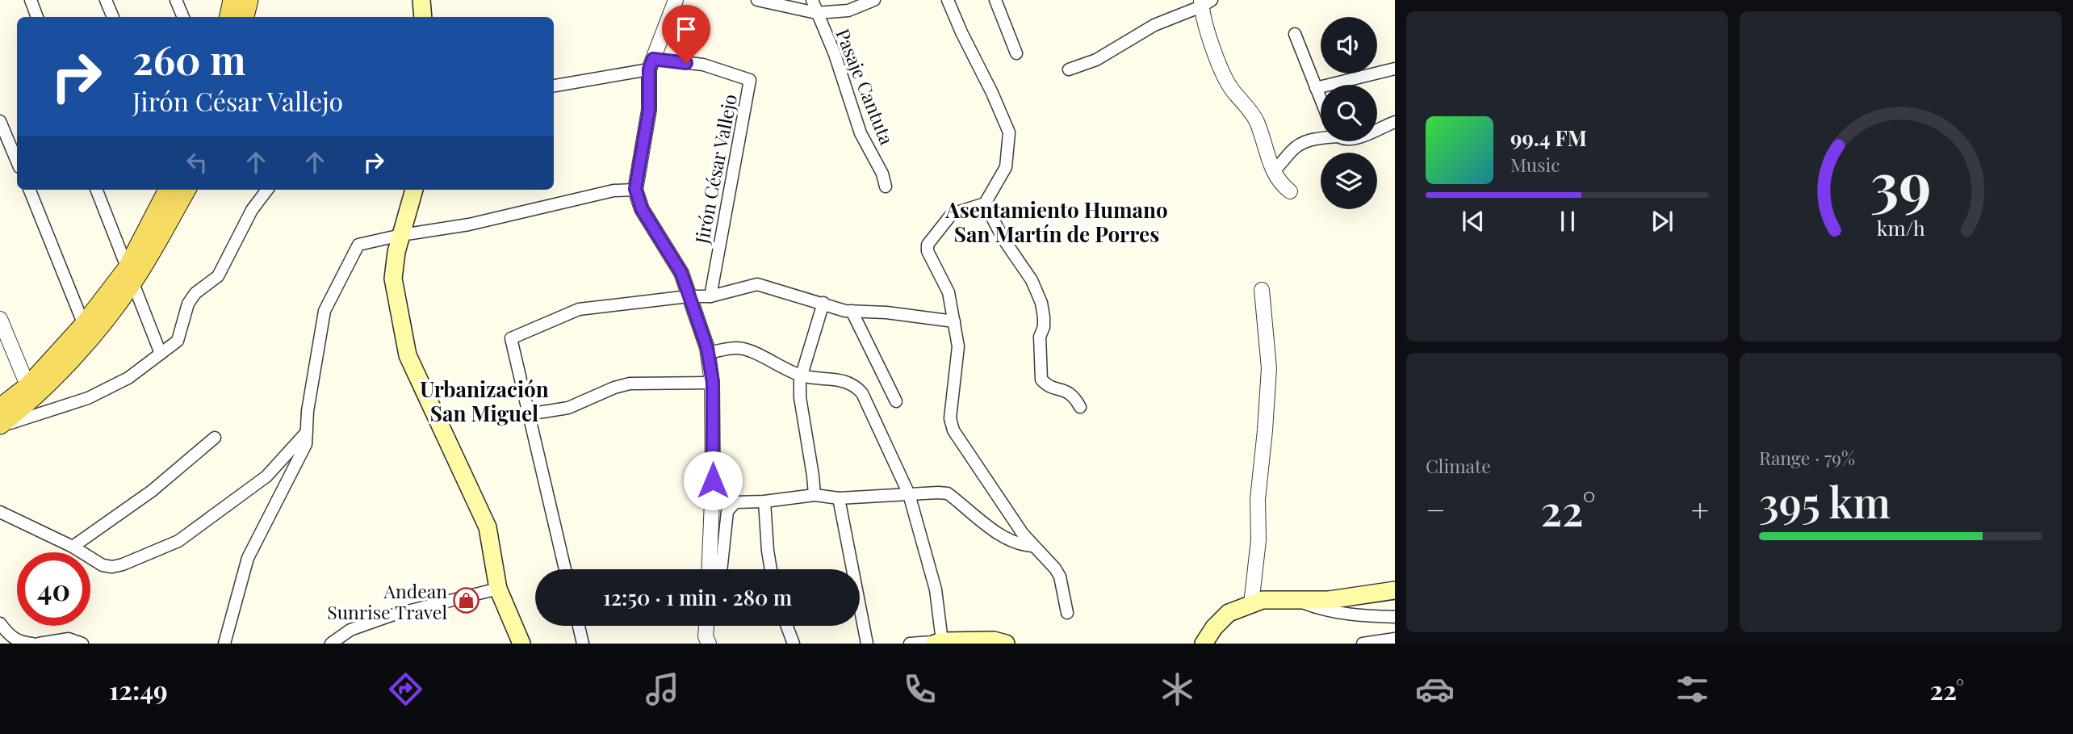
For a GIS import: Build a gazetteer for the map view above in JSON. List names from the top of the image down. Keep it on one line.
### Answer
{"streets":{"street":["Pasaje Cantuta","Jirón César Vallejo"]},"districts":["Asentamiento Humano San Martín de Porres","Urbanización San Miguel"],"places":{"shop":["Andean Sunrise Travel"]},"page":{"turn":["260 m","Jirón César Vallejo"],"song":["99.4 FM","Music"],"tile":["Climate",["Range · 79%","395 km"]],"heat":["−","22°","+"],"limit":"40","trip":"12:50 · 1 min · 280 m","tabs":["12:49","22°"],"gauge":["39","km/h"]}}
